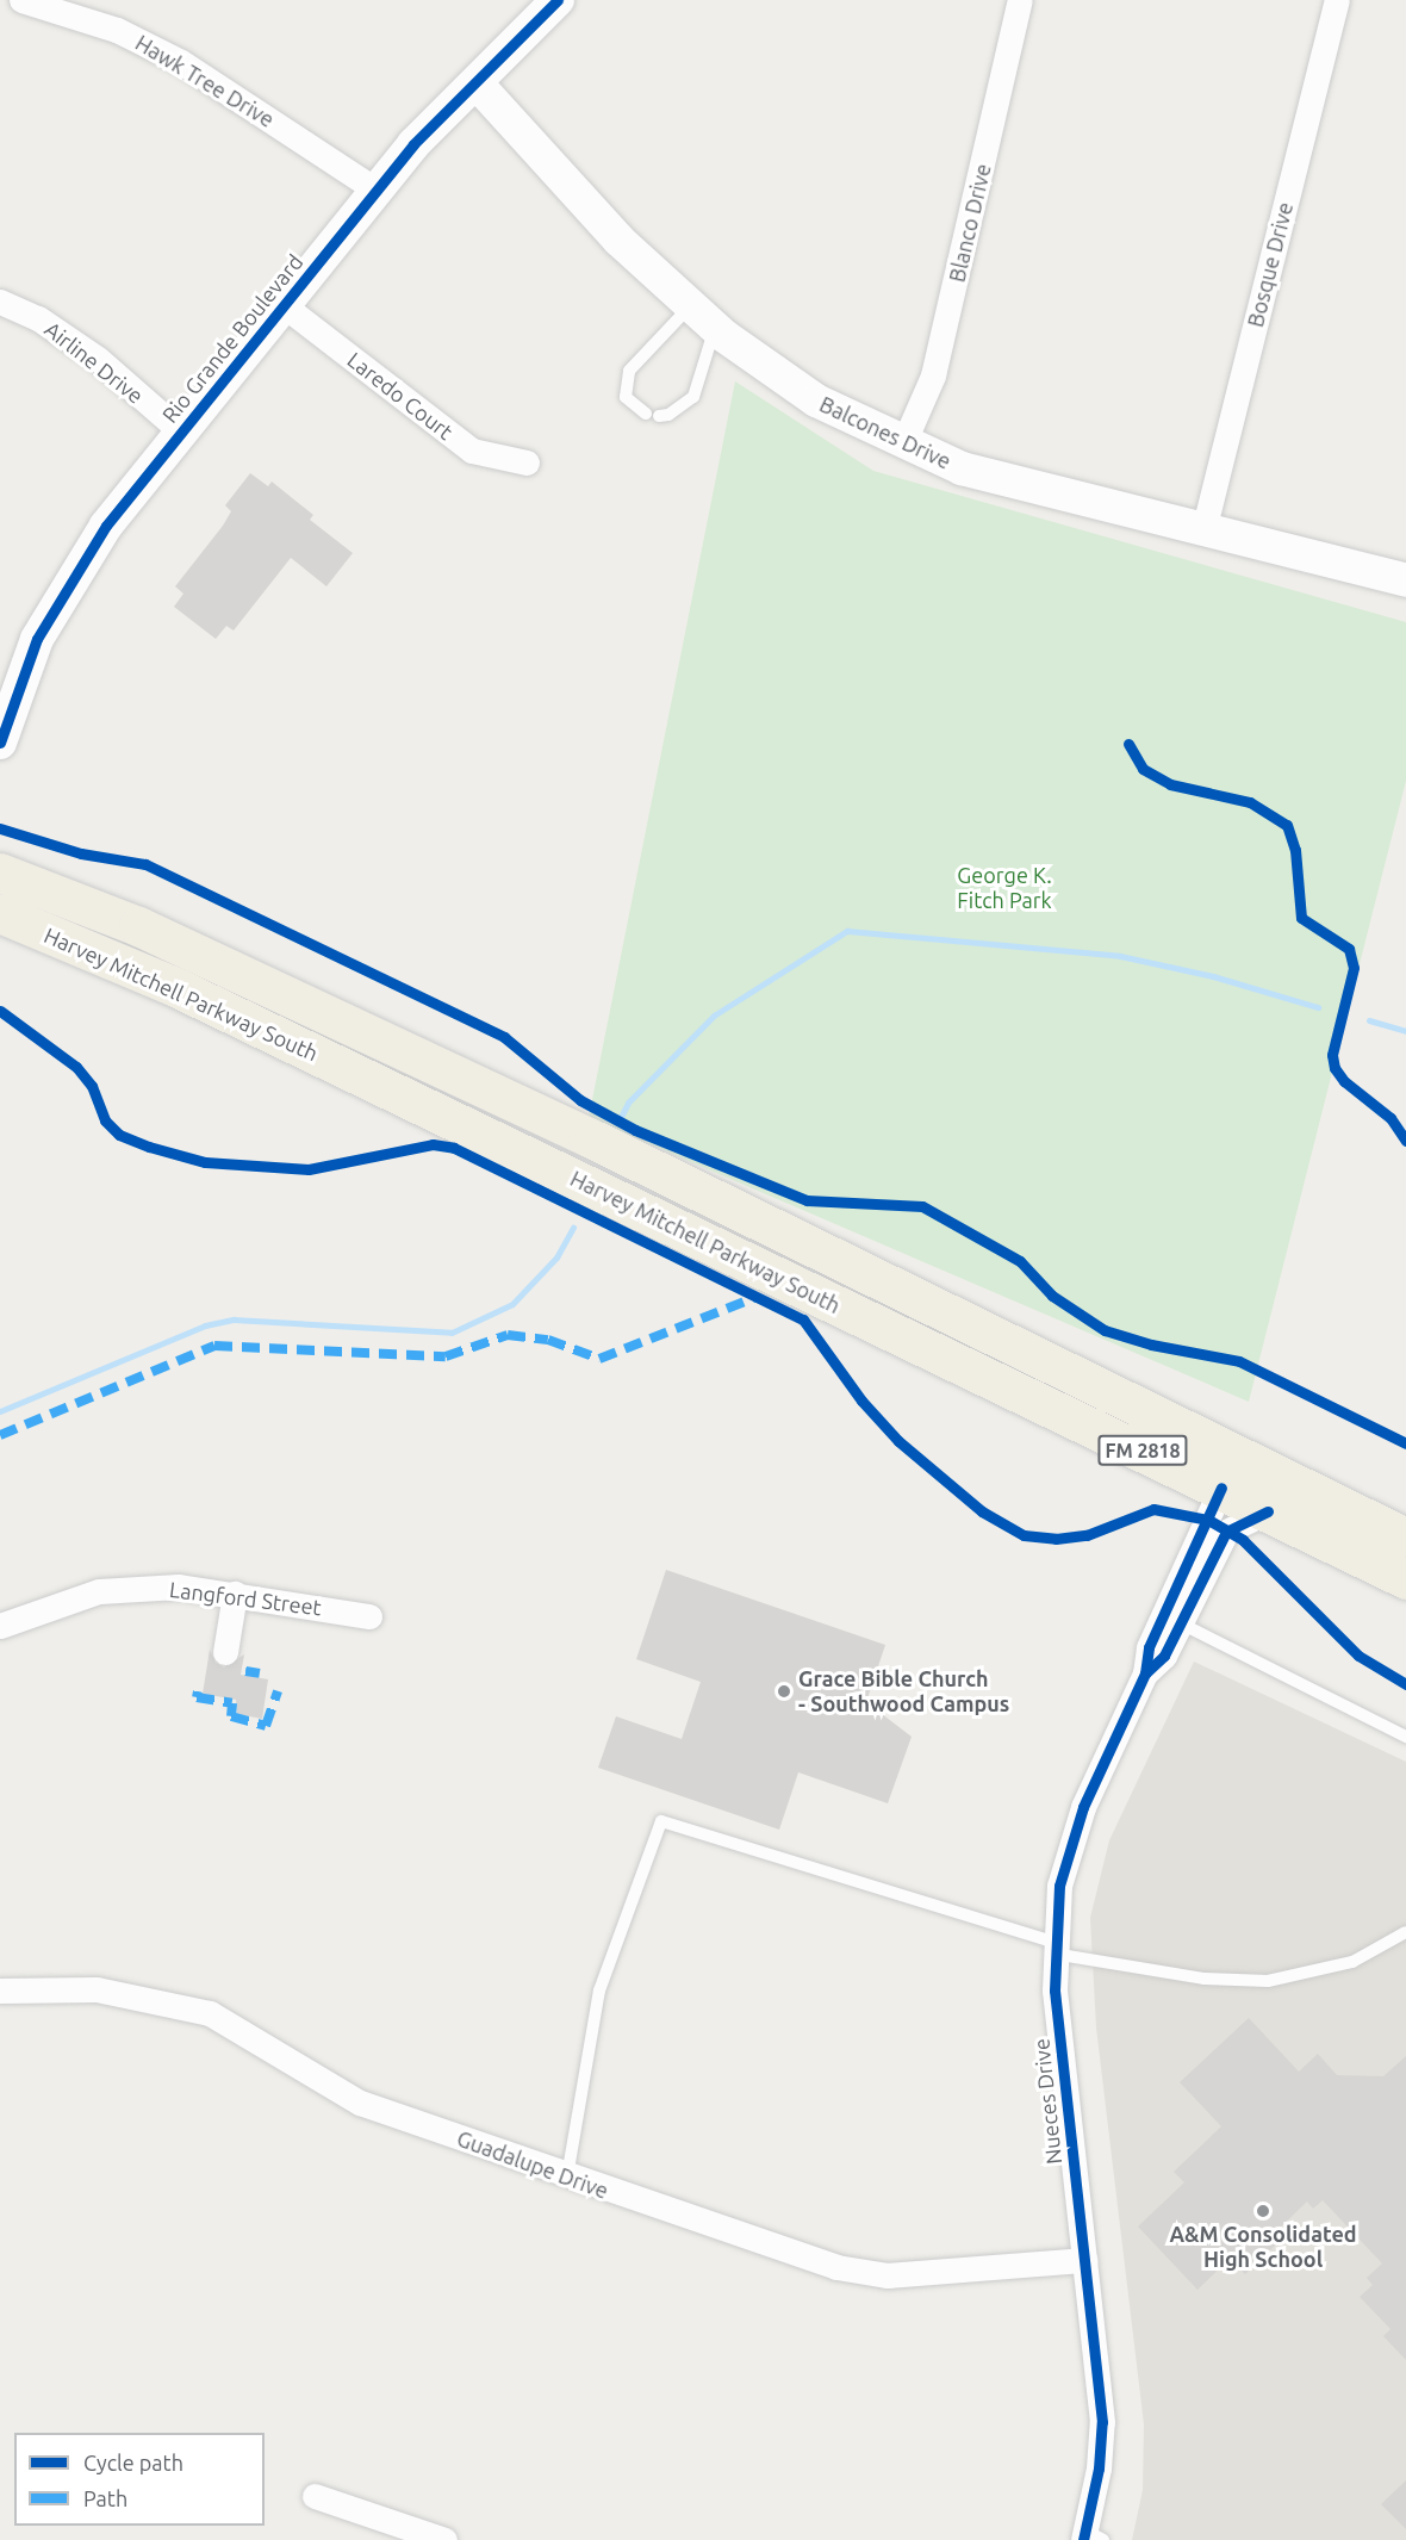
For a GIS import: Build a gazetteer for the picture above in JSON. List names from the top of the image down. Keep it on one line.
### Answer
{"streets":{"highway":["Harvey Mitchell Parkway South","FM 2818"],"street":["Hawk Tree Drive","Blanco Drive","Bosque Drive","Rio Grande Boulevard","Airline Drive","Laredo Court","Balcones Drive","Langford Street","Nueces Drive","Guadalupe Drive"]},"crossings":[["Hawk Tree Drive","Rio Grande Boulevard"],["Blanco Drive","Balcones Drive"],["Bosque Drive","Balcones Drive"],["Rio Grande Boulevard","Airline Drive"],["Rio Grande Boulevard","Laredo Court"],["Rio Grande Boulevard","Balcones Drive"],["Harvey Mitchell Parkway South","Nueces Drive"],["Nueces Drive","Guadalupe Drive"]],"parks":["George K. Fitch Park"],"places":["Grace Bible Church - Southwood Campus","A&M Consolidated High School"],"legend":["Cycle path","Path"]}
